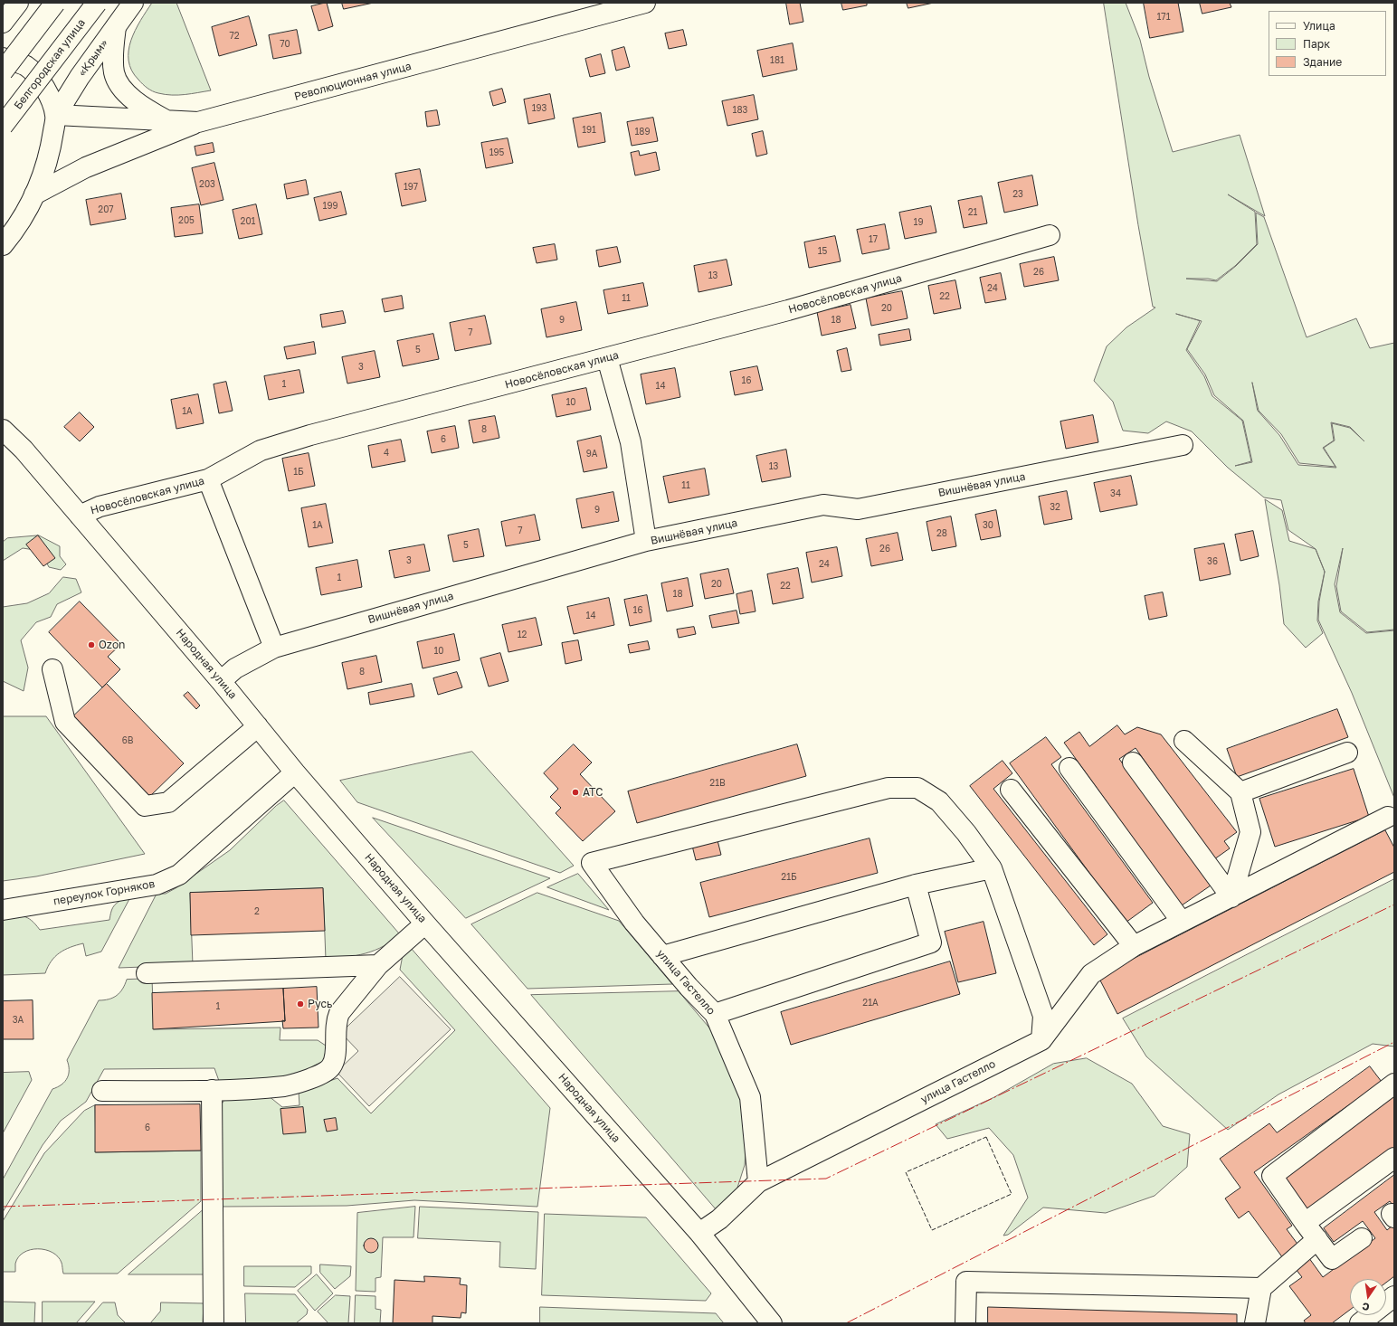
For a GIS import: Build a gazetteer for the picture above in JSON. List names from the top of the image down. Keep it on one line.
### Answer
{"streets":{"street":["«Крым»","Белгородская улица","Революционная улица","Новосёловская улица","Вишнёвая улица","Народная улица","переулок Горняков","улица Гастелло"]},"crossings":[["«Крым»","Революционная улица"],["Новосёловская улица","Народная улица"],["Вишнёвая улица","Народная улица"],["Народная улица","переулок Горняков"],["Народная улица","улица Гастелло"]],"places":["Ozon","АТС","Русь"],"house_numbers":["171","72","70","181","193","183","191","189","195","203","197","23","199","207","21","205","201","19","17","15","26","13","24","22","11","20","9","18","7","5","3","16","1","14","10","1А","8","6","4","9А","13","1Б","11","34","32","9","1А","30","7","28","5","26","3","36","24","1","20","22","18","16","14","12","10","8","6В","21В","21Б","2","21А","1","3А","6"],"legend":["Улица","Парк","Здание"],"north":"bottom"}
